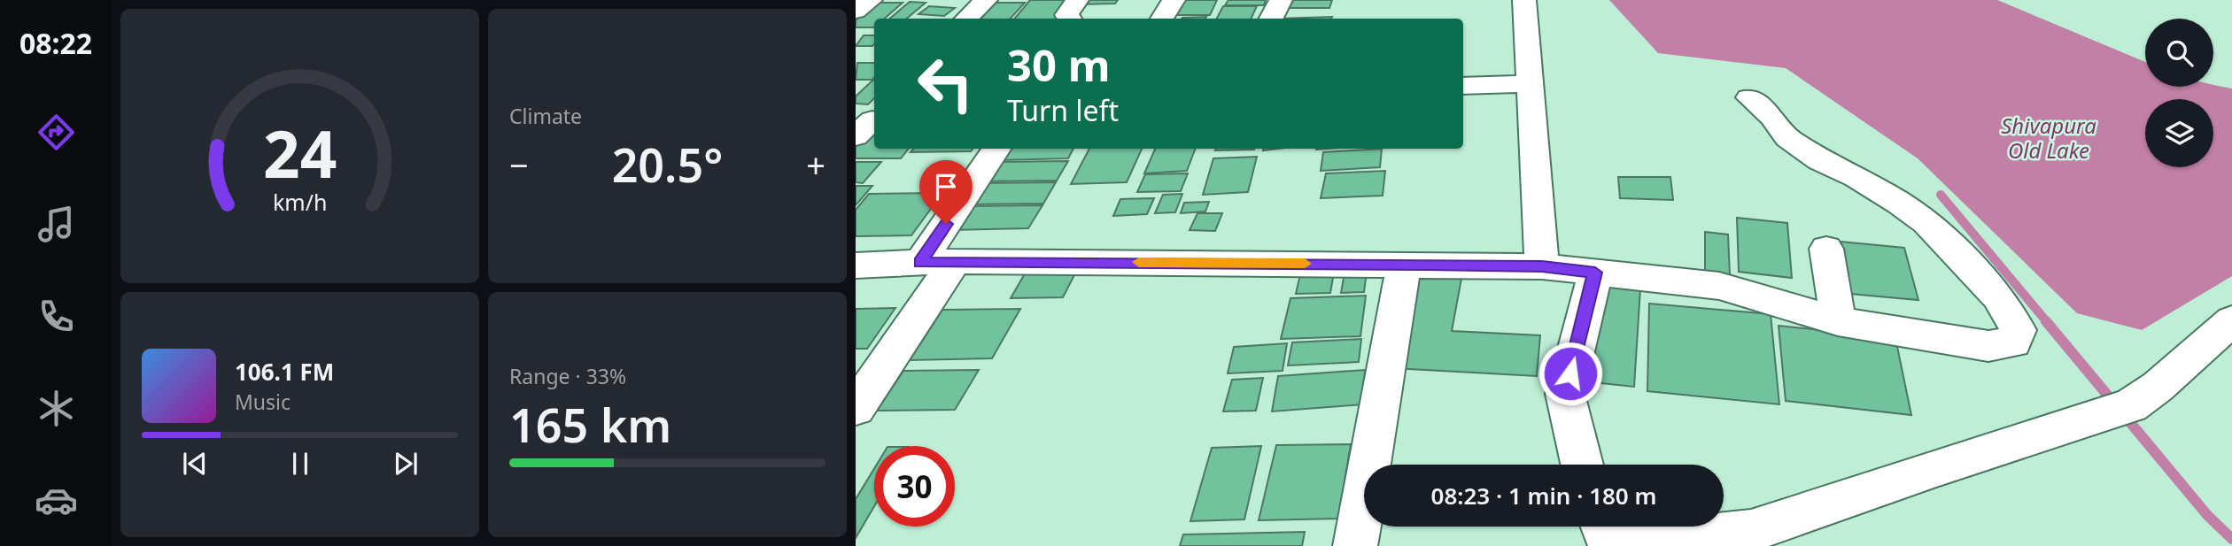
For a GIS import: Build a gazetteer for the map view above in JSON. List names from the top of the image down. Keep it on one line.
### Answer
{"water":["Shivapura Old Lake"],"page":{"tabs":"08:22","tile":["Climate",["Range · 33%","165 km"]],"turn":["30 m","Turn left"],"heat":["−","20.5°","+"],"song":["106.1 FM","Music"],"limit":"30","trip":"08:23 · 1 min · 180 m","gauge":["24","km/h"]}}
